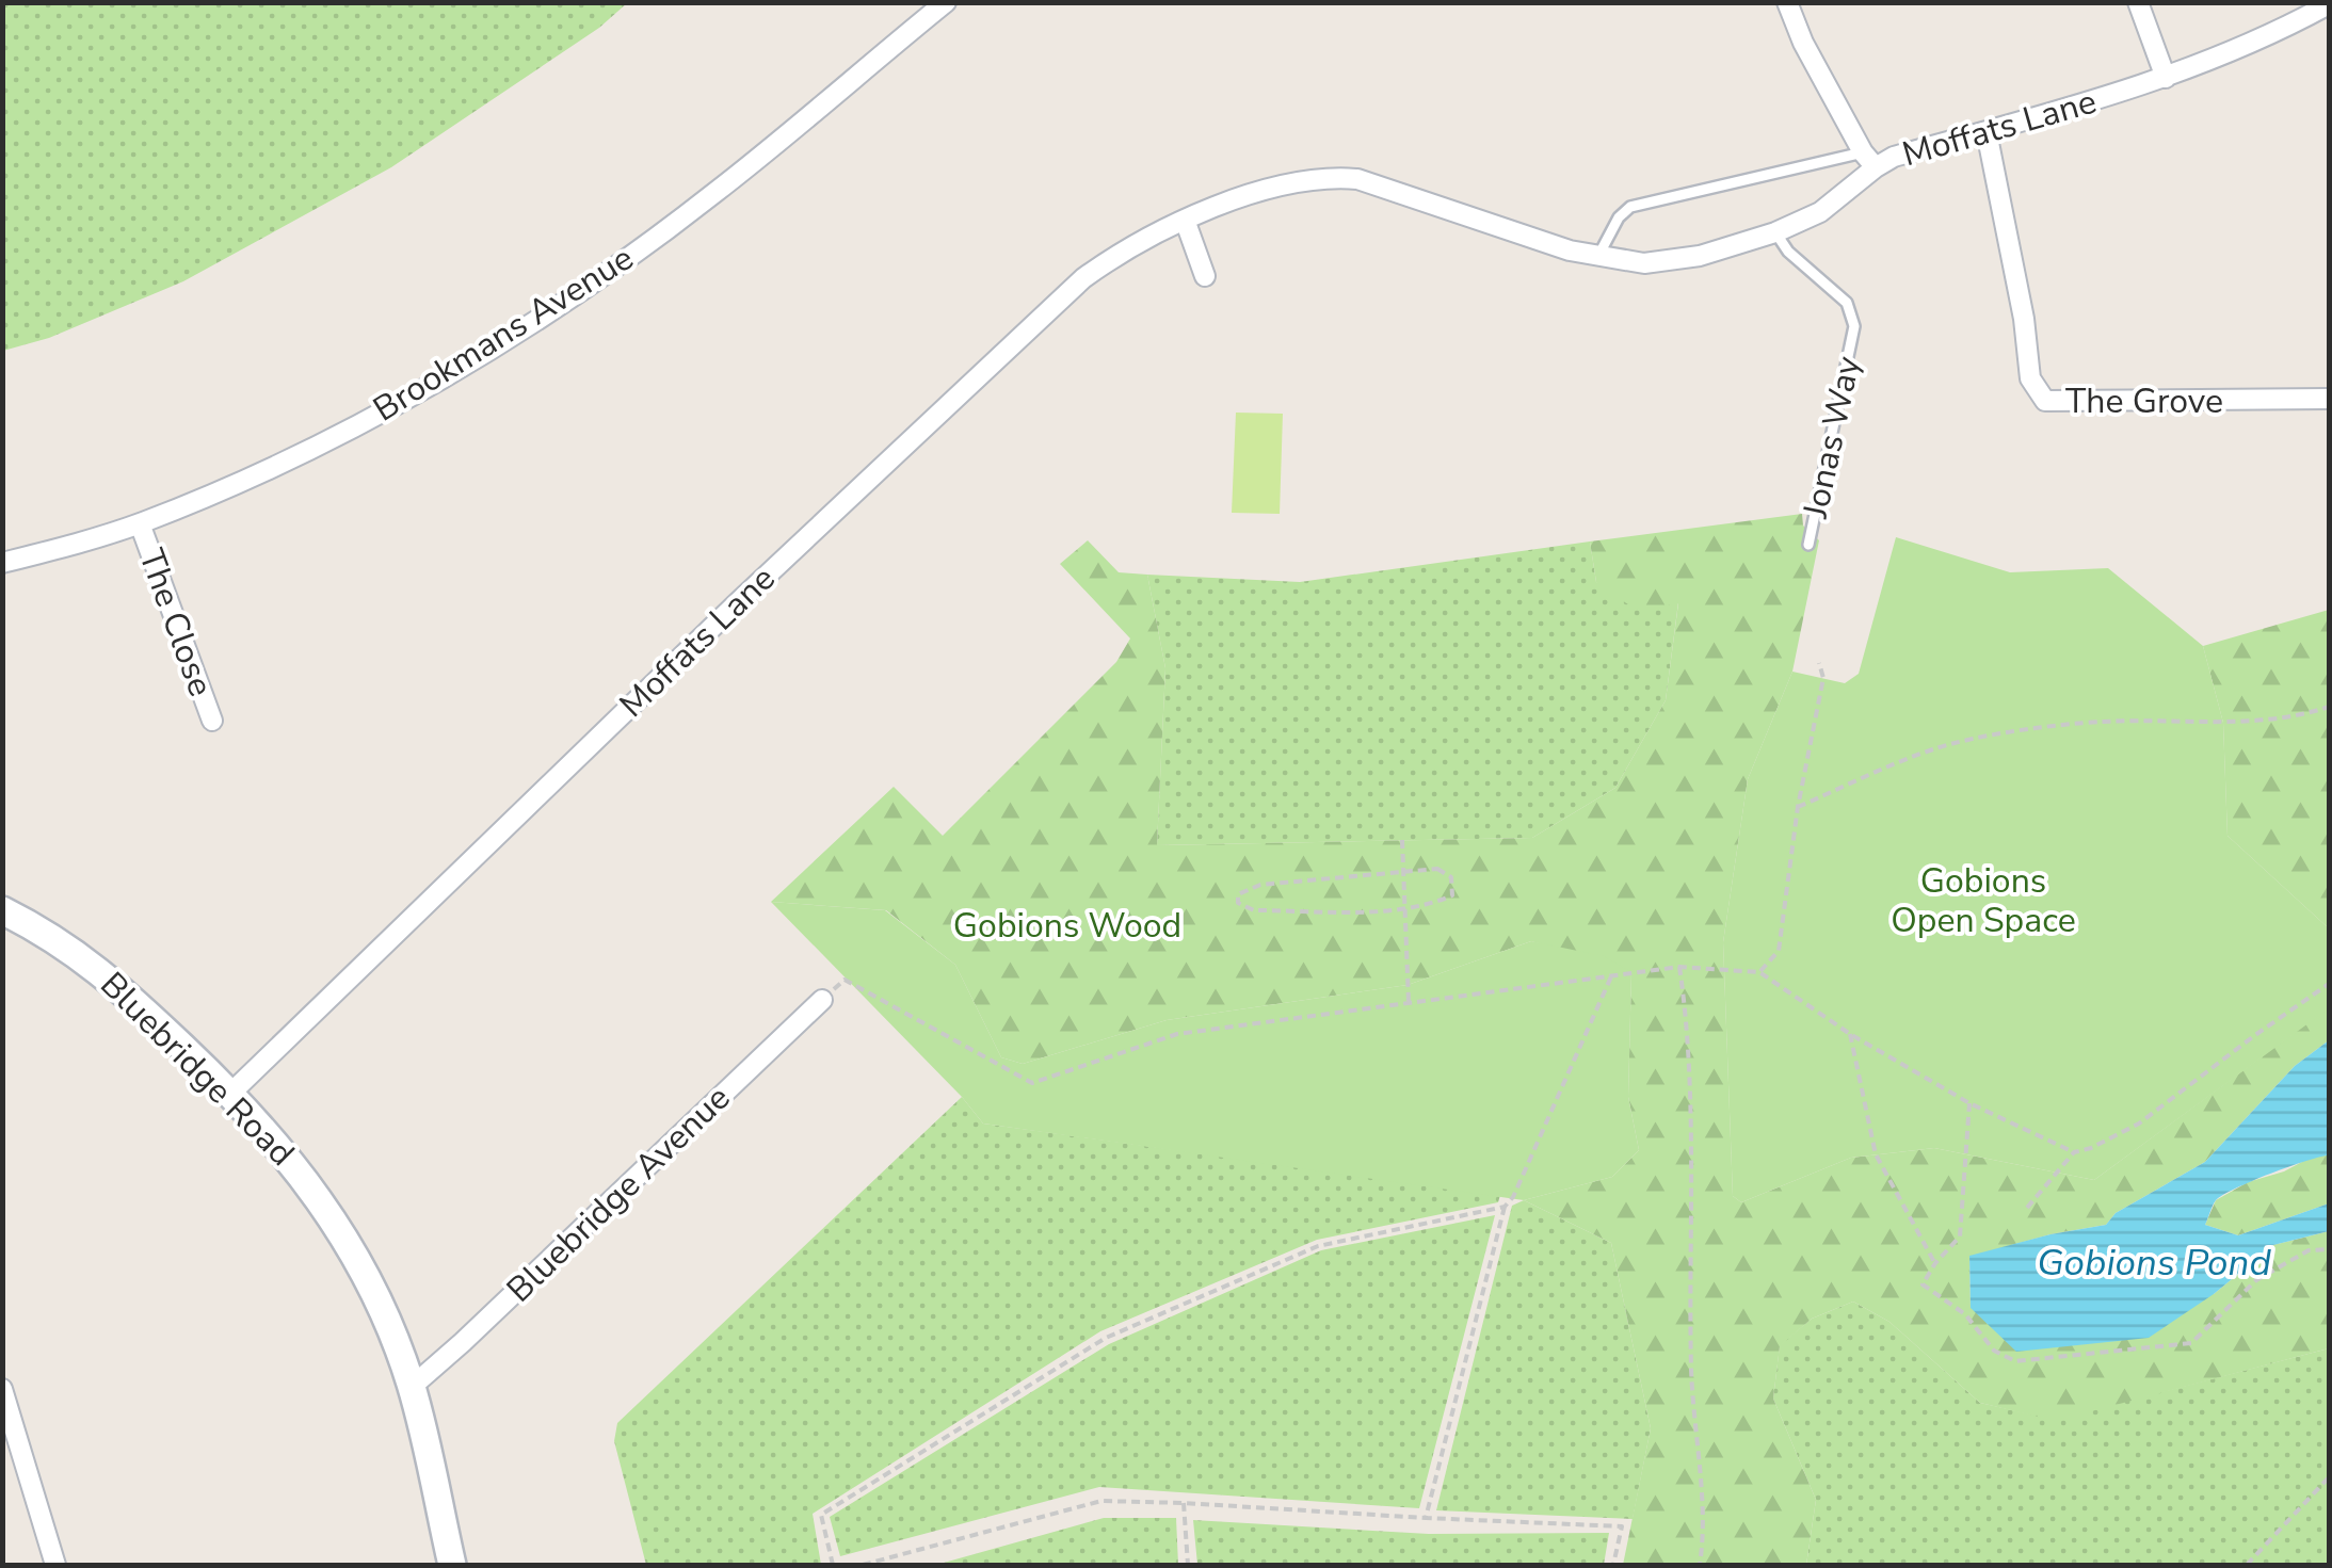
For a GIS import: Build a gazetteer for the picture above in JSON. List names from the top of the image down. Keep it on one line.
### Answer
{"streets":{"street":["Moffats Lane","Brookmans Avenue","The Grove","The Close","Bluebridge Road","Bluebridge Avenue"],"lane":["Jonas Way"]},"crossings":[["Moffats Lane","The Grove"],["Moffats Lane","Jonas Way"],["Moffats Lane","Bluebridge Road"],["Brookmans Avenue","The Close"],["Bluebridge Road","Bluebridge Avenue"]],"water":["Gobions Pond"],"parks":["Gobions Open Space","Gobions Wood"]}
